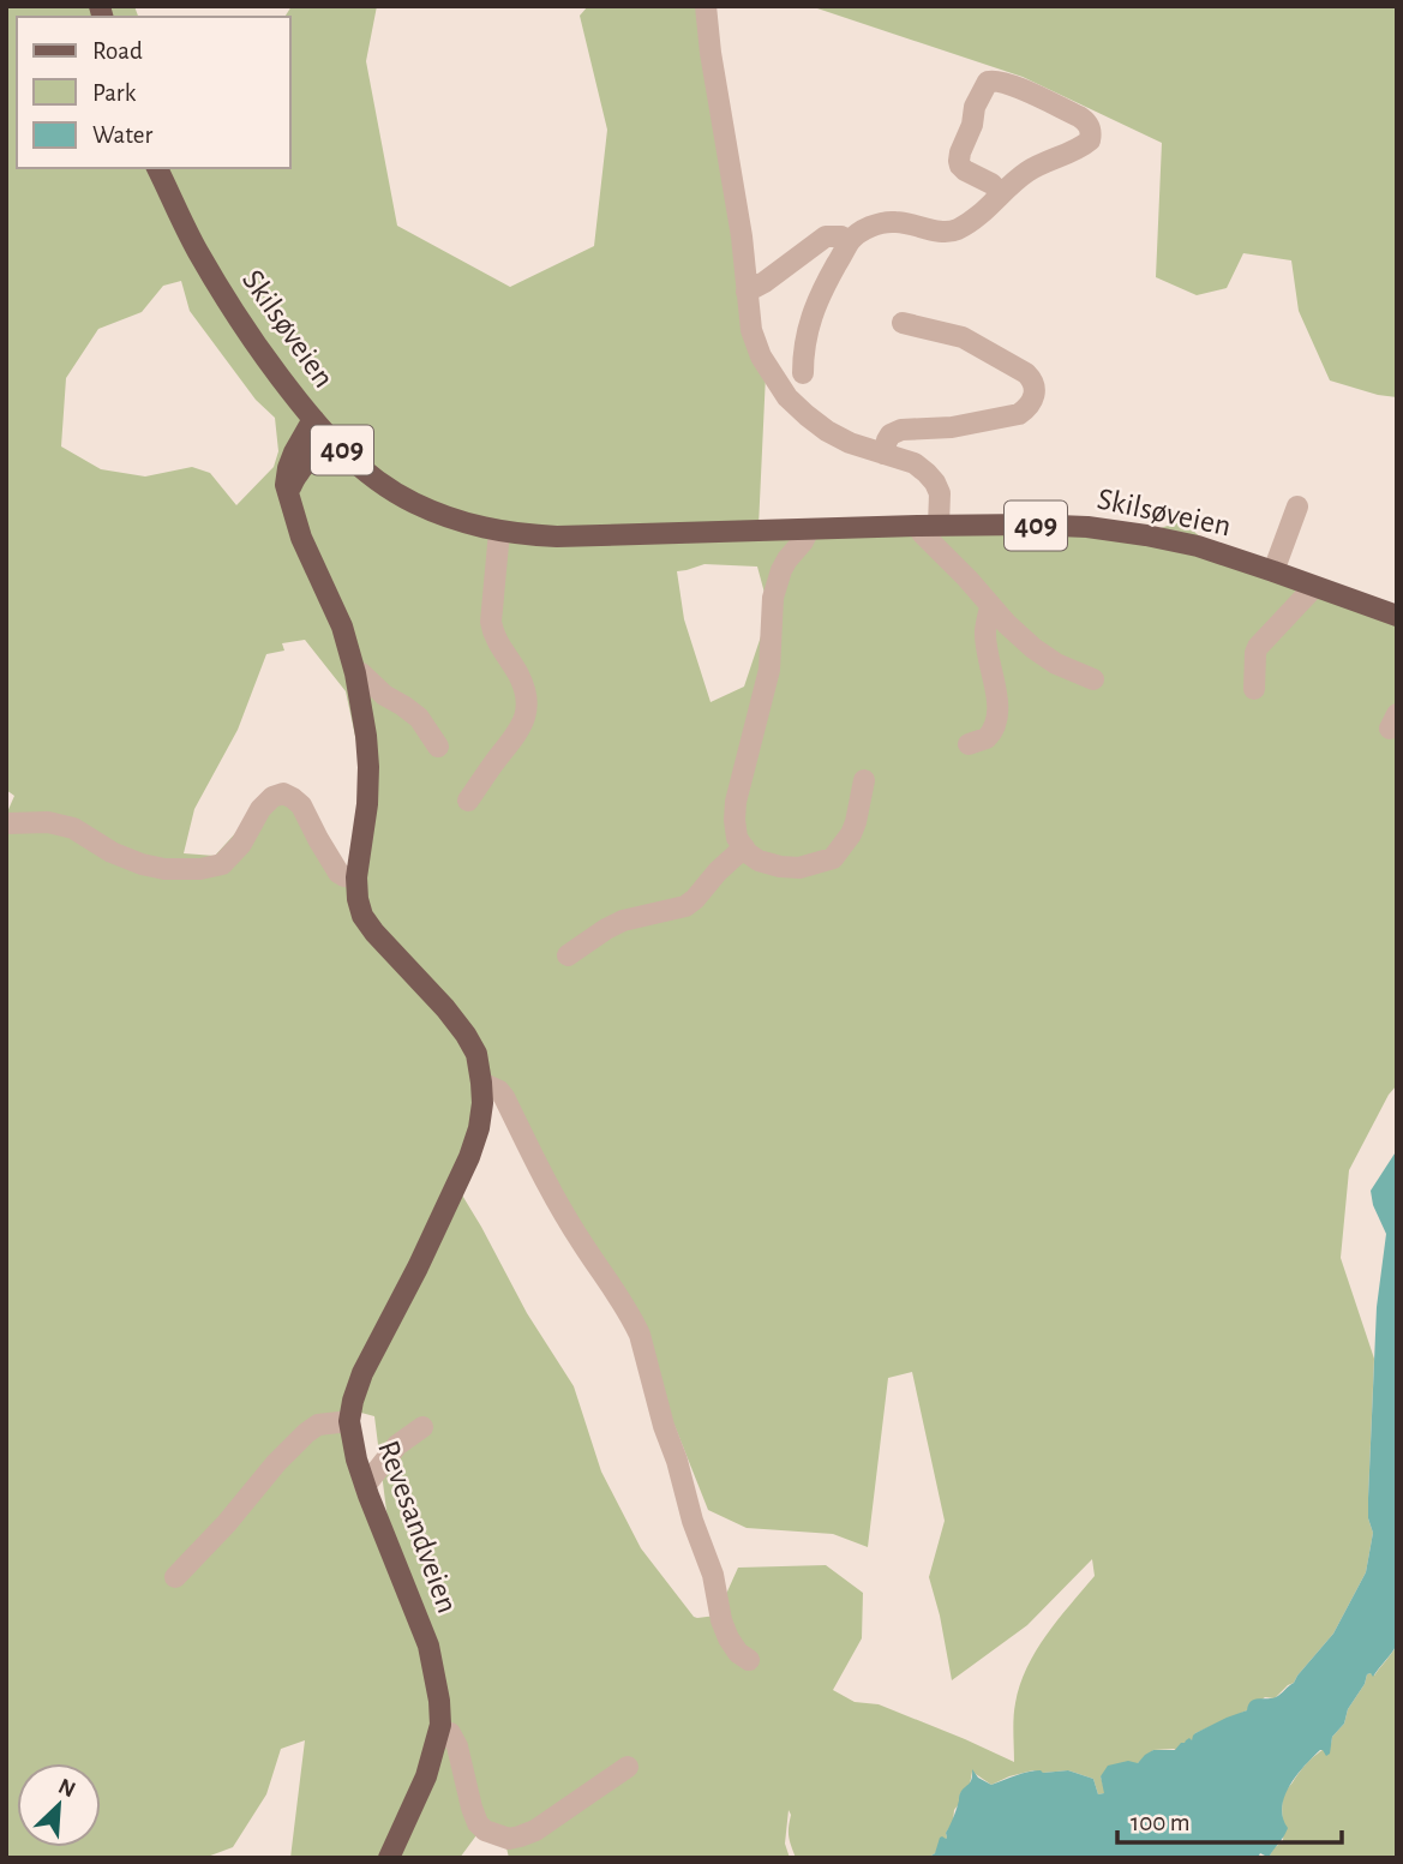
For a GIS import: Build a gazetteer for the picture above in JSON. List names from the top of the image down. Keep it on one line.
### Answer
{"streets":{"main road":["Skilsøveien","409","Revesandveien"]},"crossings":[["Skilsøveien","Revesandveien"]],"legend":["Road","Park","Water"],"scale_bar":"100 m","north":"top right"}
